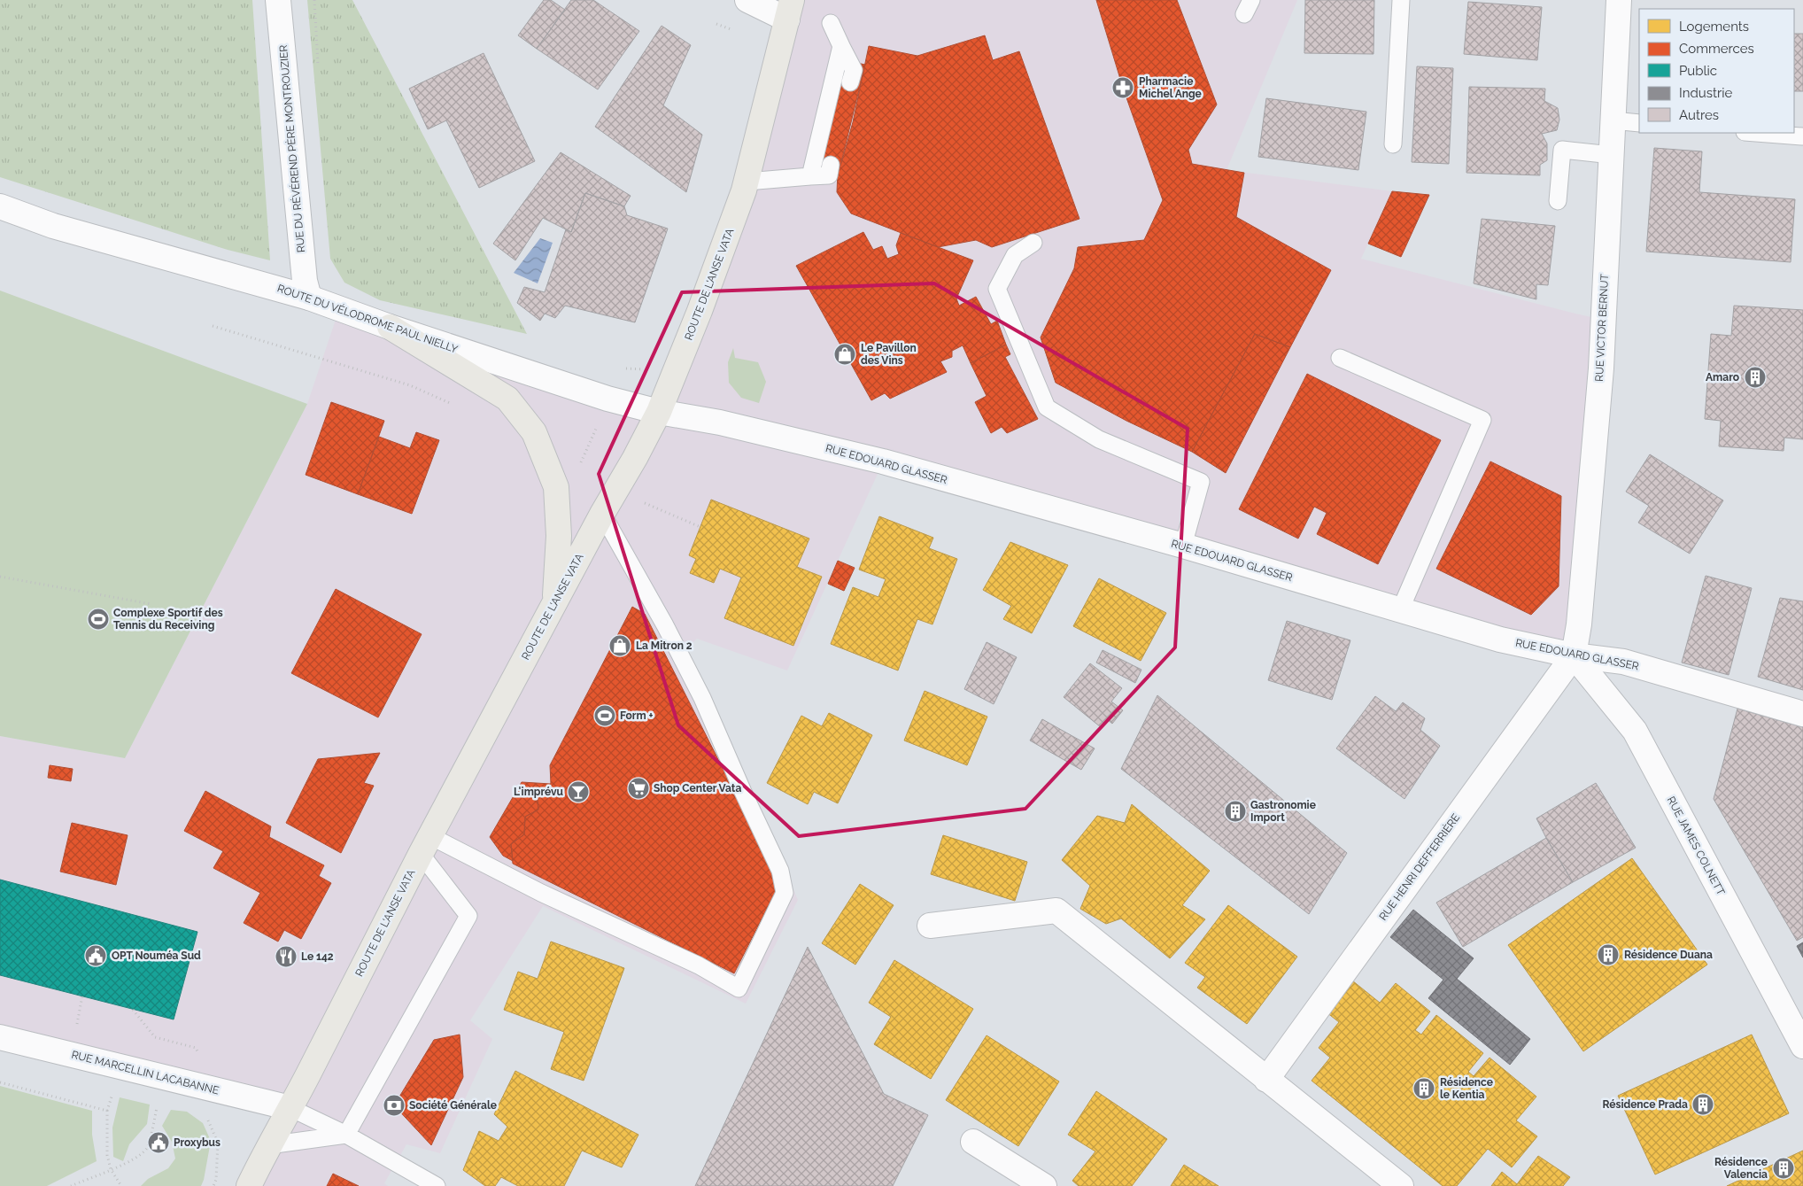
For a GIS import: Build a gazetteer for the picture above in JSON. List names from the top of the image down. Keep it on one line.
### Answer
{"streets":{"main road":["ROUTE DE L'ANSE VATA"],"street":["RUE DU RÉVÉREND PÈRE MONTROUZIER","ROUTE DU VÉLODROME PAUL NIELLY","RUE VICTOR BERNUT","RUE EDOUARD GLASSER","RUE JAMES COLNETT","RUE HENRI DEFFERRIÈRE","RUE MARCELLIN LACABANNE"]},"crossings":[["RUE DU RÉVÉREND PÈRE MONTROUZIER","ROUTE DU VÉLODROME PAUL NIELLY"],["ROUTE DE L'ANSE VATA","ROUTE DU VÉLODROME PAUL NIELLY"],["ROUTE DE L'ANSE VATA","RUE EDOUARD GLASSER"],["ROUTE DE L'ANSE VATA","RUE MARCELLIN LACABANNE"],["ROUTE DU VÉLODROME PAUL NIELLY","RUE EDOUARD GLASSER"],["RUE VICTOR BERNUT","RUE EDOUARD GLASSER"],["RUE VICTOR BERNUT","RUE JAMES COLNETT"],["RUE VICTOR BERNUT","RUE HENRI DEFFERRIÈRE"],["RUE EDOUARD GLASSER","RUE JAMES COLNETT"],["RUE EDOUARD GLASSER","RUE HENRI DEFFERRIÈRE"],["RUE JAMES COLNETT","RUE HENRI DEFFERRIÈRE"]],"places":{"pharmacy":["Pharmacie Michel Ange"],"shop":["Le Pavillon des Vins","La Mitron 2"],"building":["Amaro","Gastronomie Import","Résidence Duana","Résidence le Kentia","Résidence Prada","Résidence Valencia"],"sports":["Complexe Sportif des Tennis du Receiving","Form +"],"supermarket":["Shop Center Vata"],"bar":["L'imprévu"],"public building":["OPT Nouméa Sud","Proxybus"],"restaurant":["Le 142"],"bank":["Société Générale"]},"legend":["Logements","Commerces","Public","Industrie","Autres"]}
